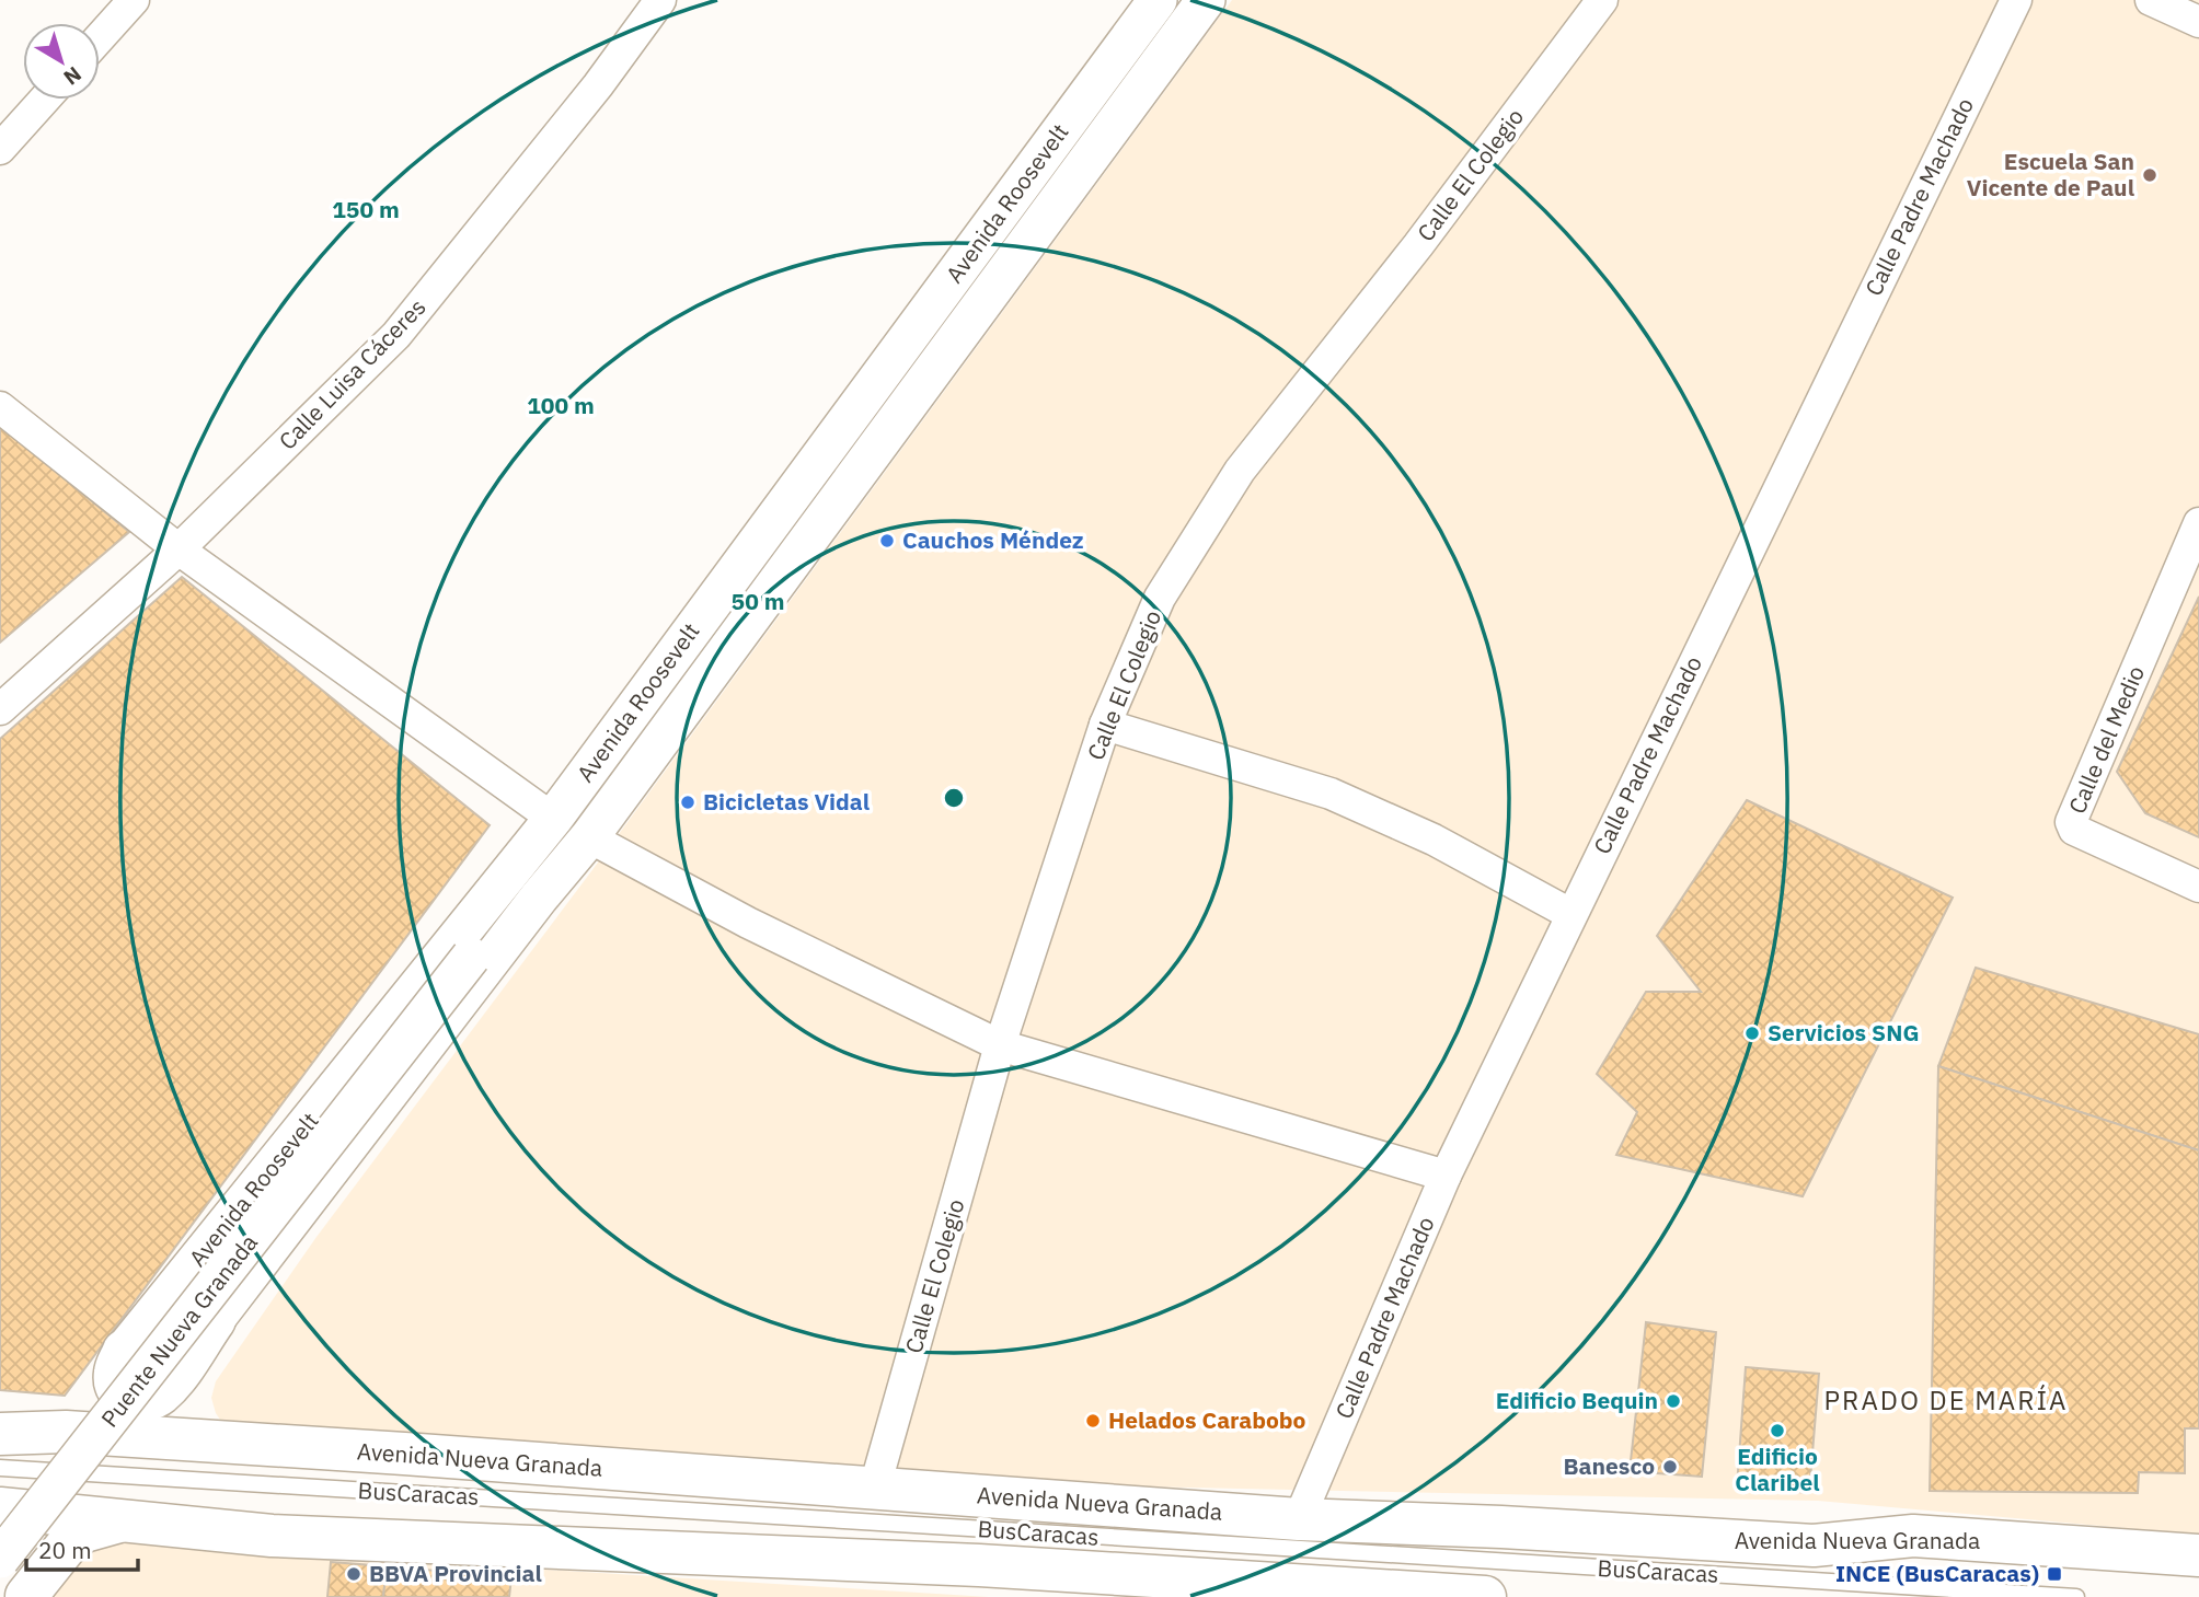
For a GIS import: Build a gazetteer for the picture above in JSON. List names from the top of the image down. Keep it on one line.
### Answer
{"streets":{"main road":["Avenida Nueva Granada"],"street":["Calle El Colegio","Calle Padre Machado","Avenida Roosevelt","Calle Luisa Cáceres","Calle del Medio","Puente Nueva Granada"],"lane":["BusCaracas"]},"crossings":[["Calle El Colegio","Avenida Nueva Granada"],["Calle Padre Machado","Avenida Nueva Granada"],["Avenida Roosevelt","Puente Nueva Granada"]],"districts":["PRADO DE MARÍA"],"places":{"other":["Escuela San Vicente de Paul","Cauchos Méndez","Bicicletas Vidal","Servicios SNG","Edificio Bequin","Helados Carabobo","Edificio Claribel","Banesco","BBVA Provincial"],"transit":["INCE (BusCaracas)"]},"scale_bar":"20 m","north":"bottom right","rings":["150 m","100 m","50 m"]}
